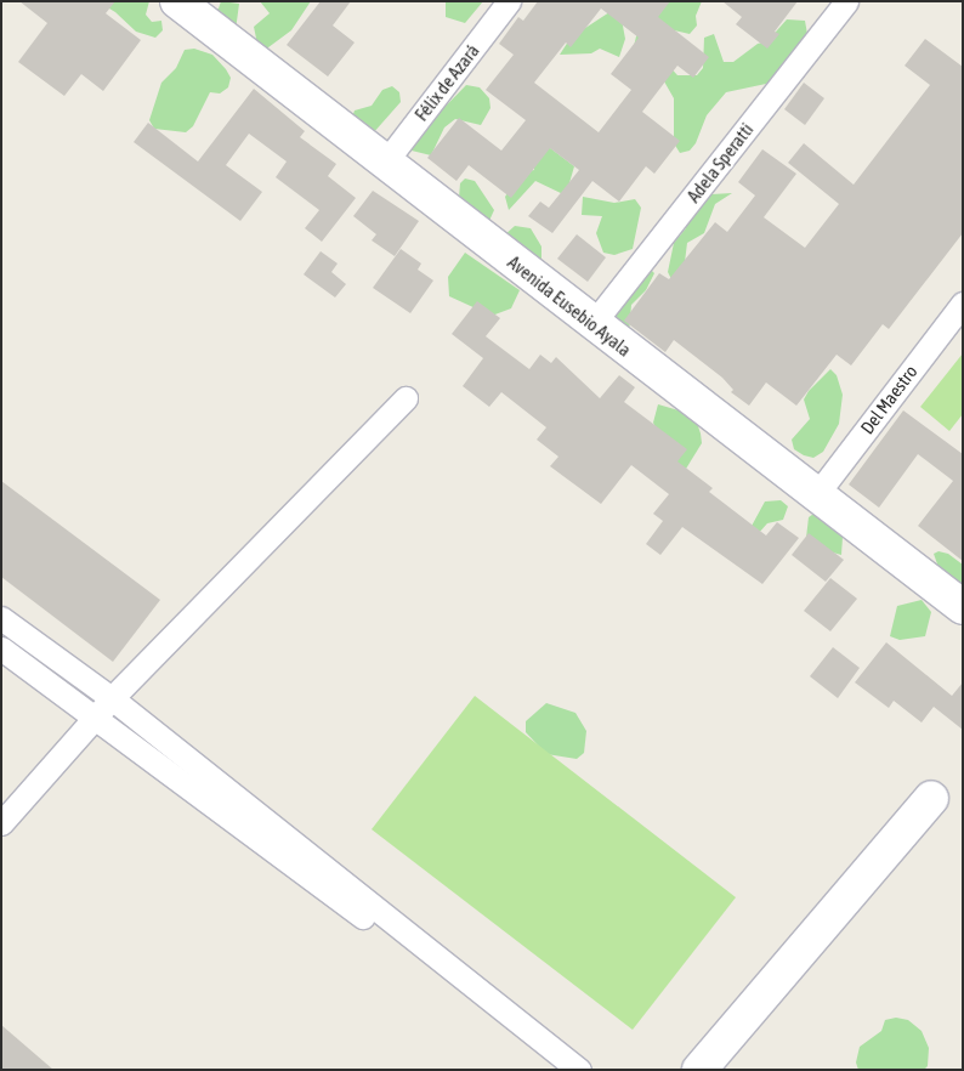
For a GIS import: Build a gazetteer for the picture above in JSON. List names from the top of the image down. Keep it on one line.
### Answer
{"streets":{"street":["Félix de Azará","Adela Speratti","Avenida Eusebio Ayala","Del Maestro"]},"crossings":[["Félix de Azará","Avenida Eusebio Ayala"],["Adela Speratti","Avenida Eusebio Ayala"],["Avenida Eusebio Ayala","Del Maestro"]]}
